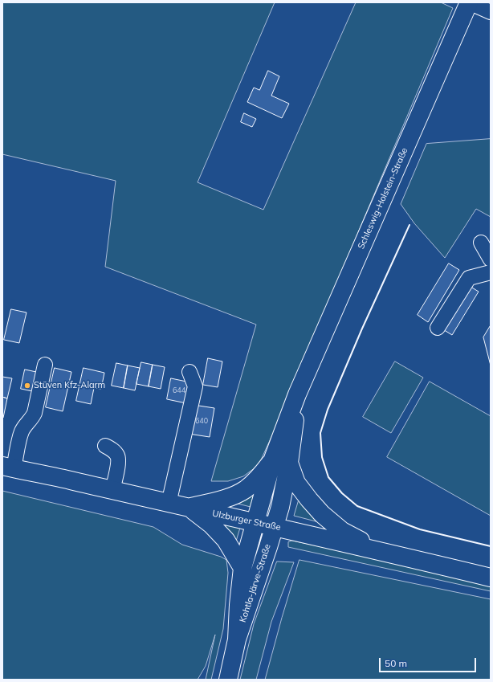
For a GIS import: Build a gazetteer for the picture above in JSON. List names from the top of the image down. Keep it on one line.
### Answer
{"streets":{"main road":["Schleswig-Holstein-Straße","Ulzburger Straße","Kohtla-Järve-Straße"]},"crossings":[["Schleswig-Holstein-Straße","Ulzburger Straße"],["Schleswig-Holstein-Straße","Kohtla-Järve-Straße"],["Ulzburger Straße","Kohtla-Järve-Straße"]],"places":["Stüven Kfz-Alarm"],"house_numbers":["644","640"],"scale_bar":"50 m"}
